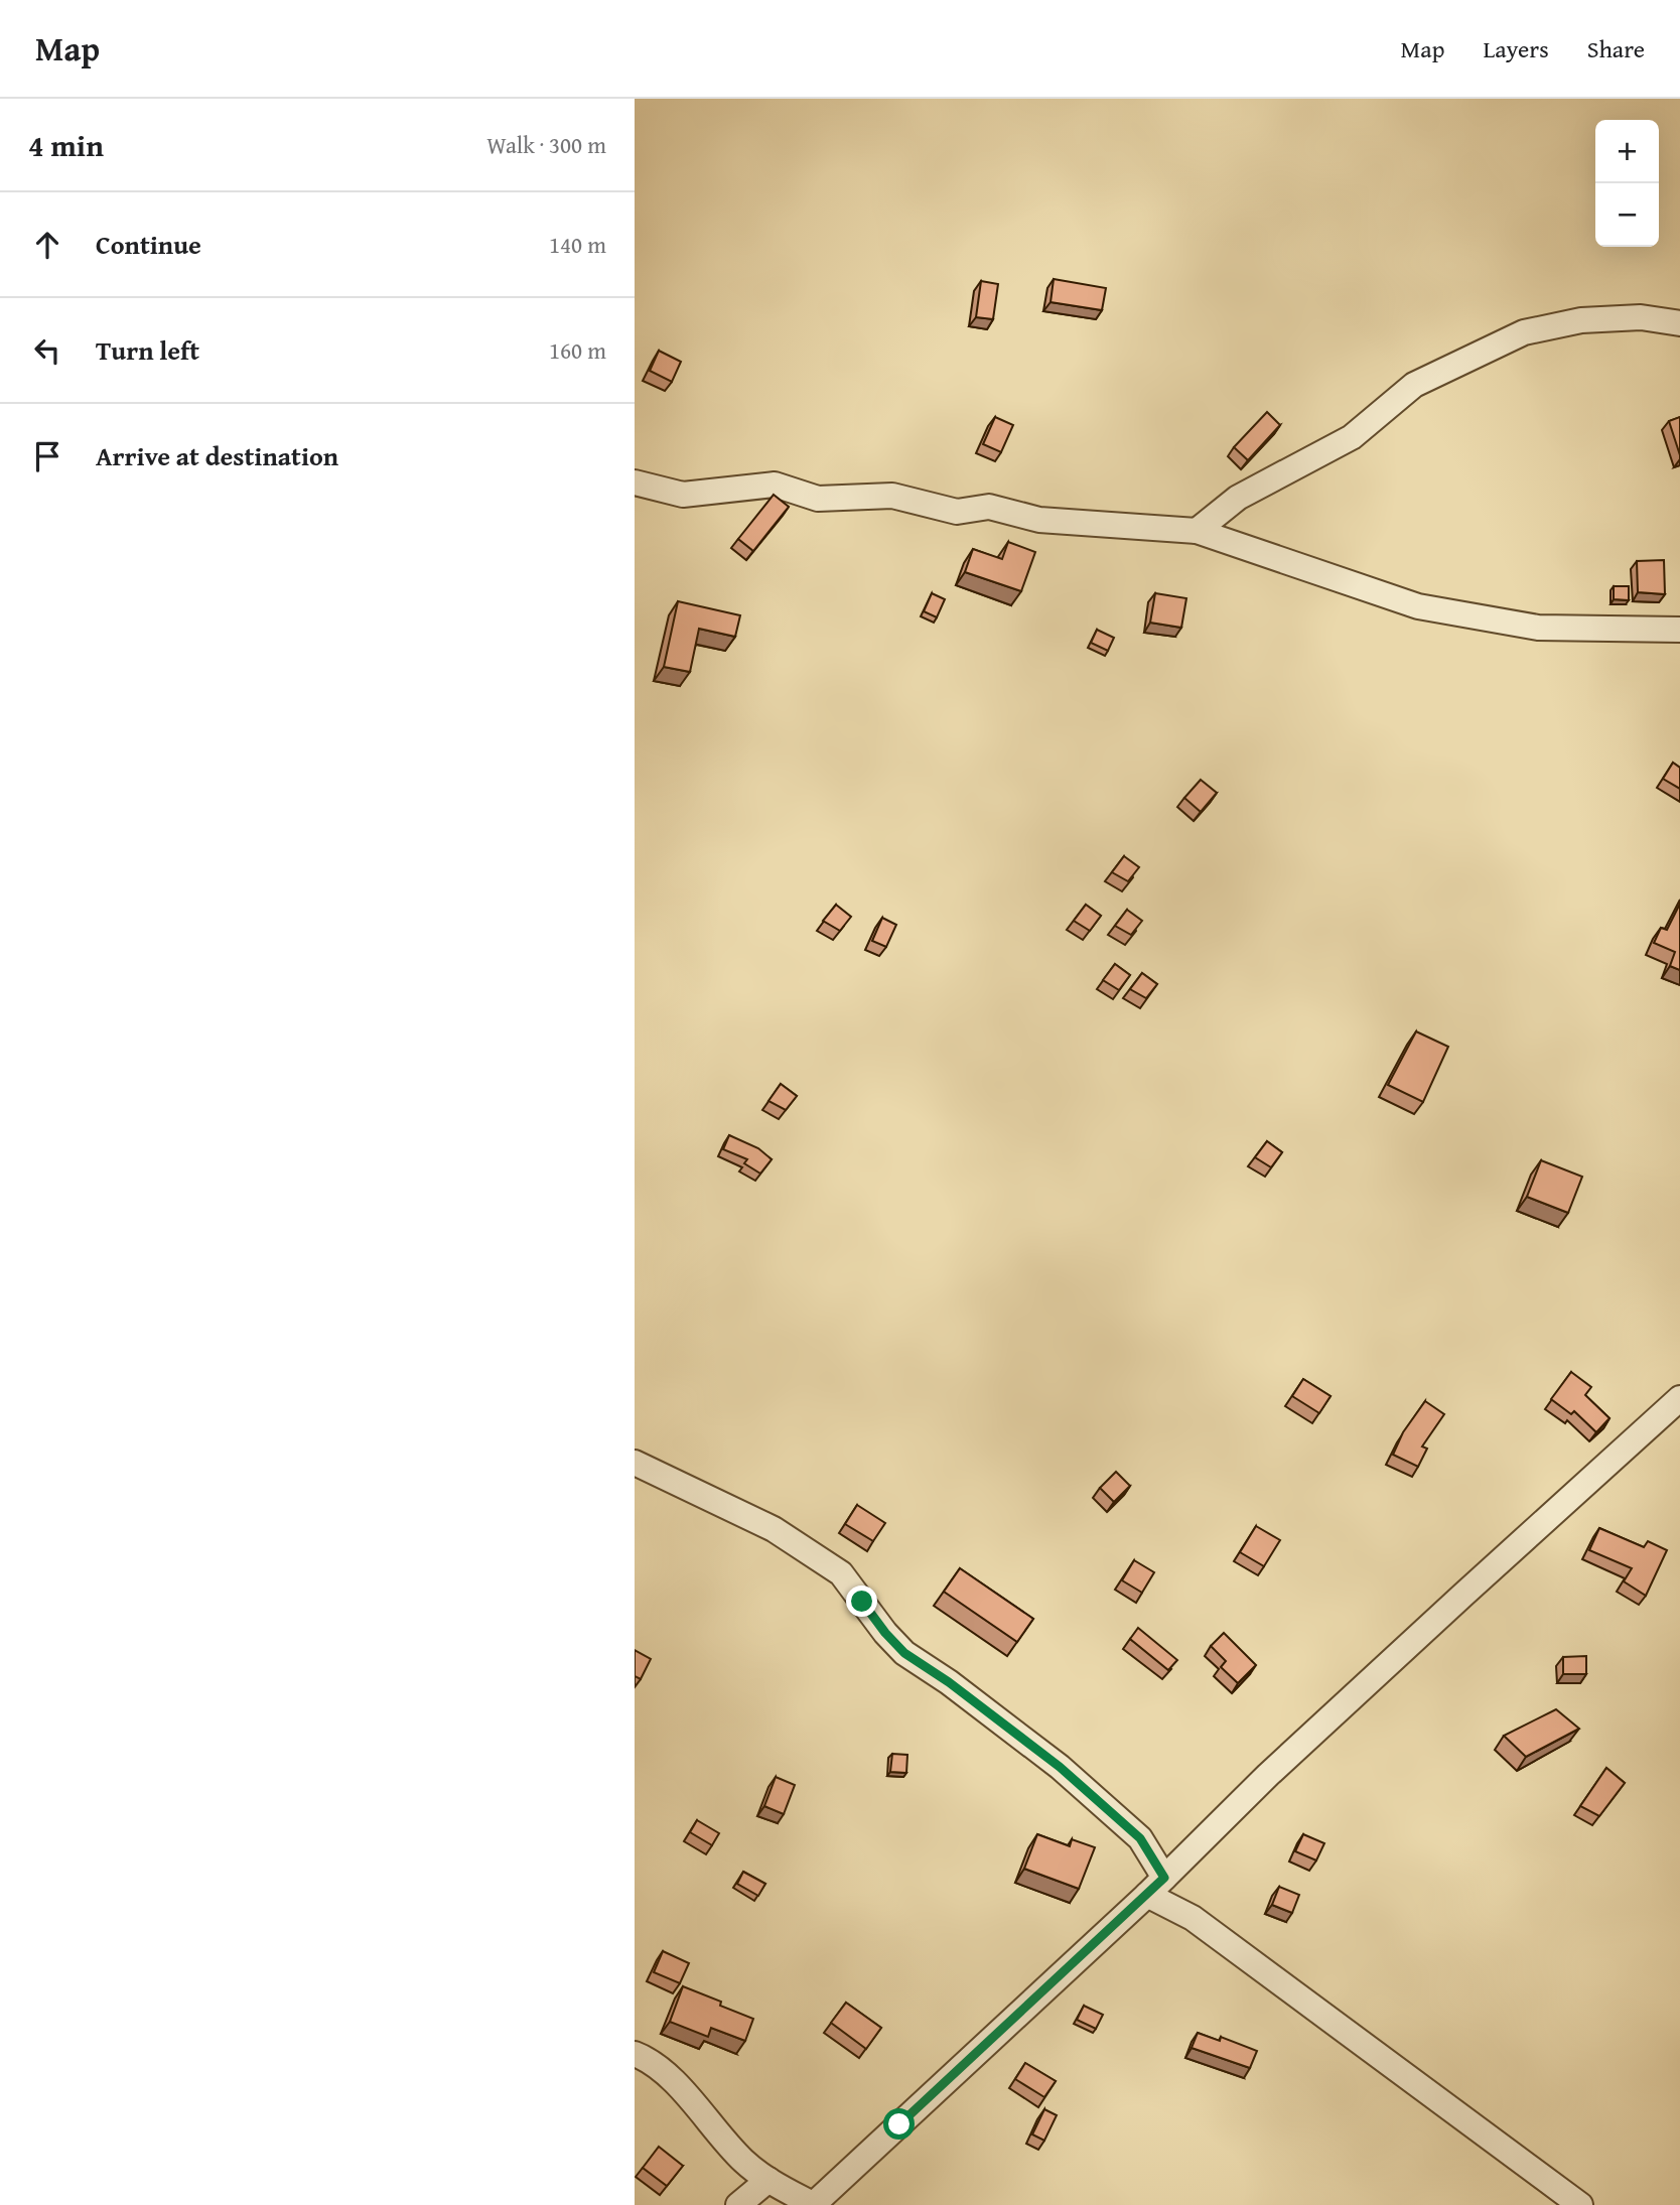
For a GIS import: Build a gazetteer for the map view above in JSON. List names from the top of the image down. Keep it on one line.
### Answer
{"page":{"header":"Map","nav":["Map","Layers","Share"],"heading":["4 min","Walk · 300 m"],"map_buttons":["+","−"],"list":[["Continue","140 m"],["Turn left","160 m"],"Arrive at destination"]}}
